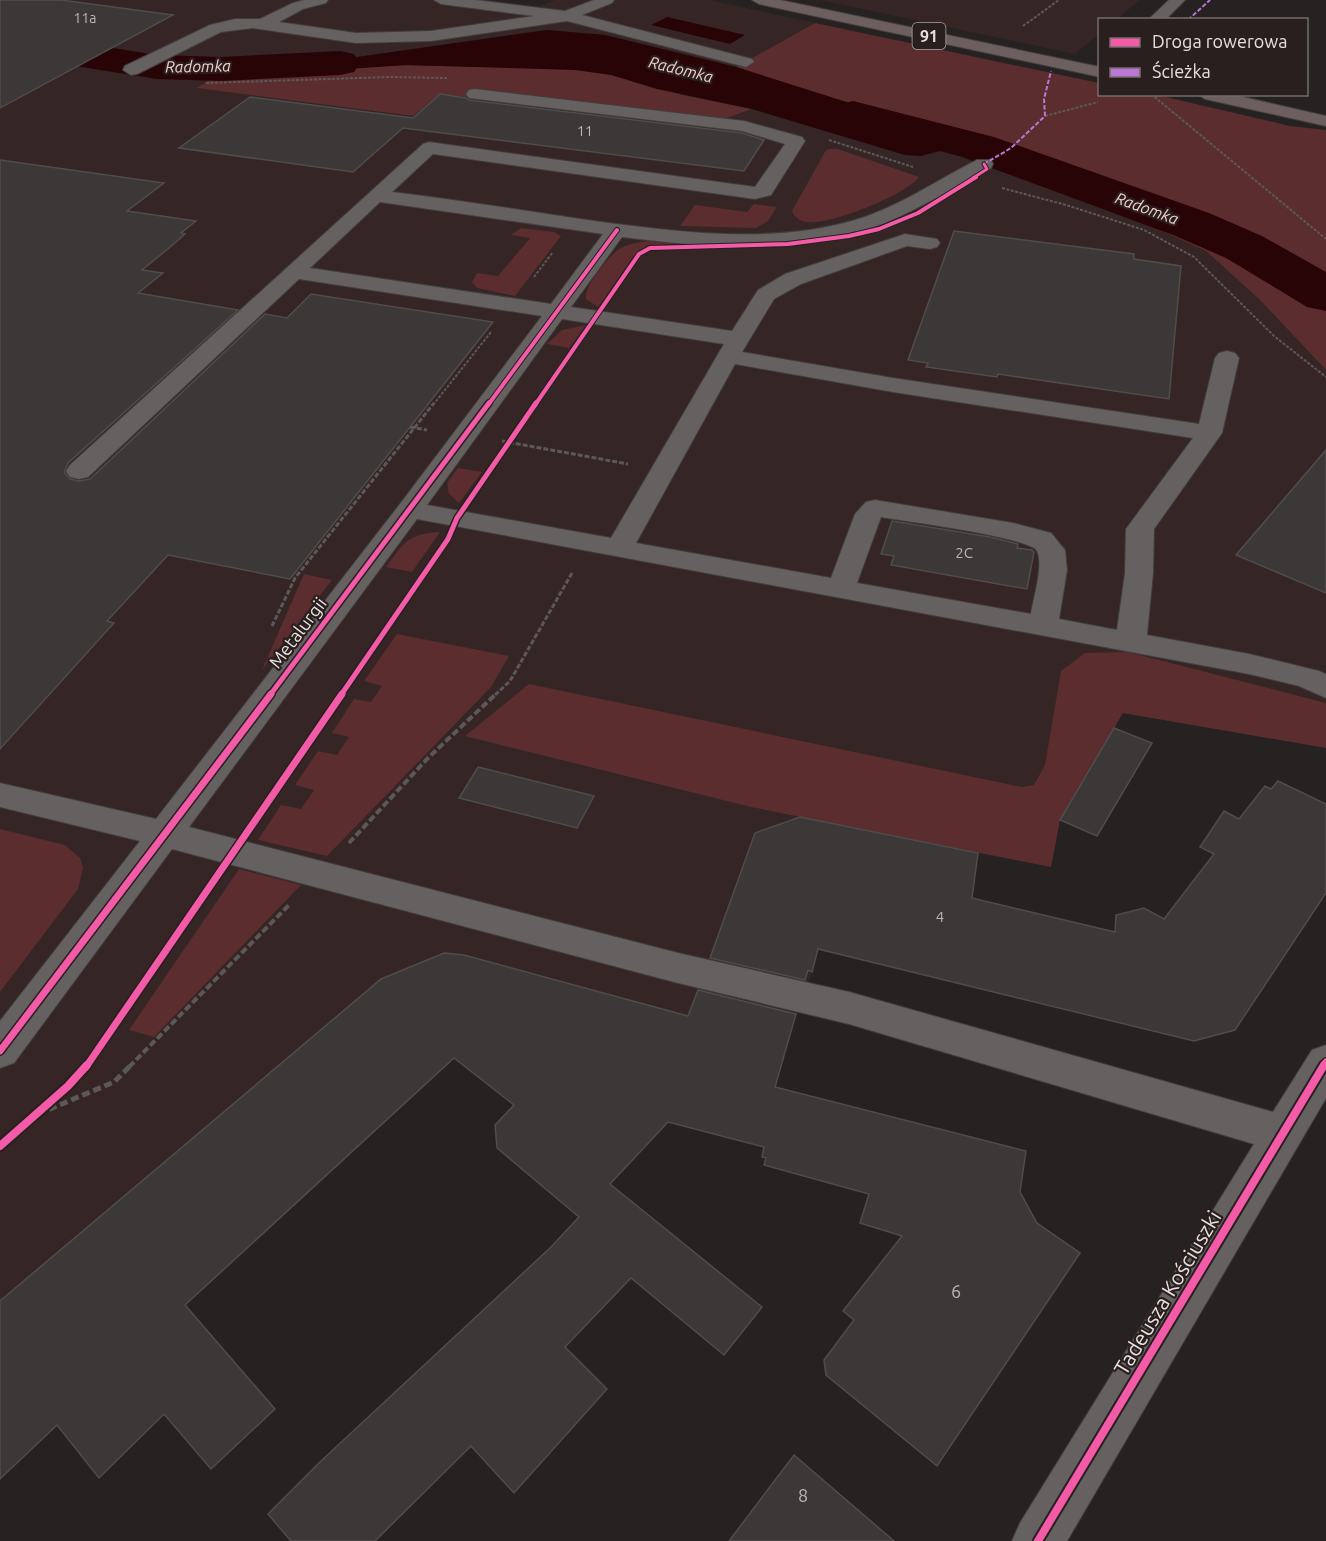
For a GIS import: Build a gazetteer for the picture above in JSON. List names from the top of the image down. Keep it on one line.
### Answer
{"streets":{"main road":["91"],"street":["Metalurgii","Tadeusza Kościuszki"]},"water":["Radomka"],"house_numbers":["11a","11","2C","4","6","8"],"legend":["Droga rowerowa","Ścieżka"]}
